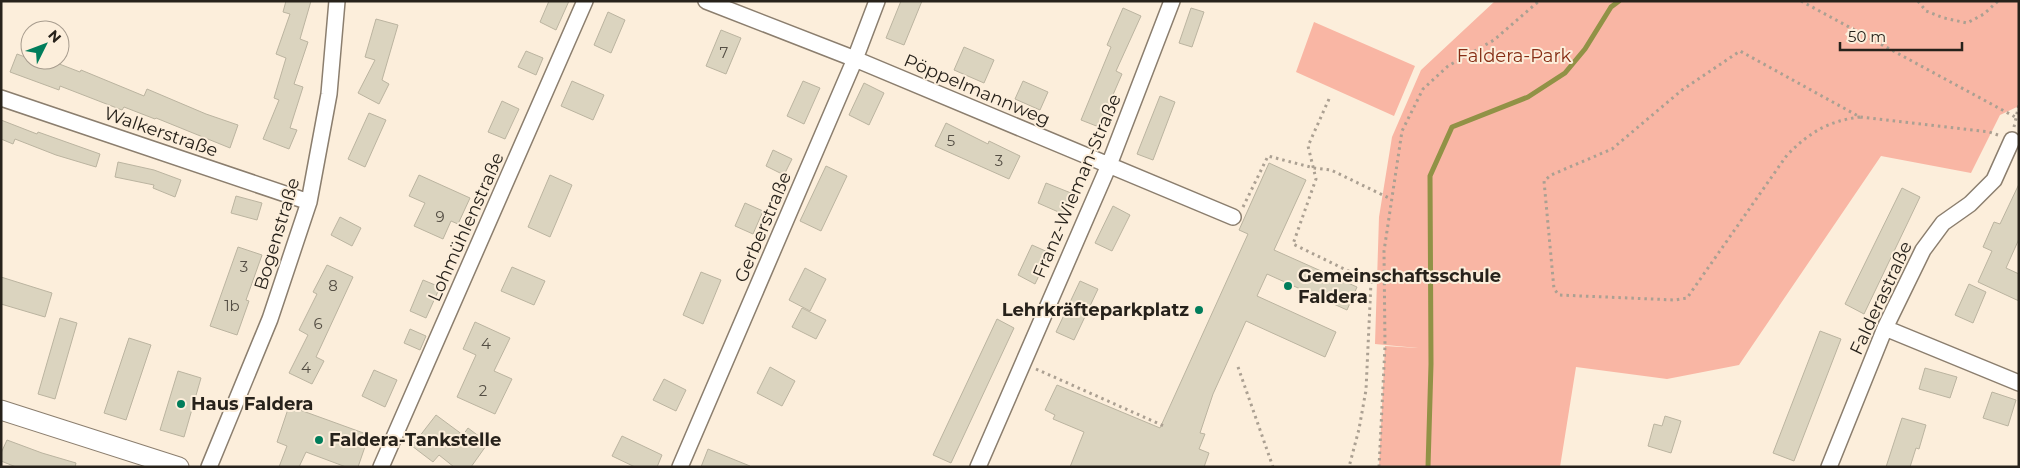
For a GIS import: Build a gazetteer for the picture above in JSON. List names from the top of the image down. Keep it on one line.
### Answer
{"streets":{"street":["Pöppelmannweg","Walkerstraße","Franz-Wieman-Straße","Lohmühlenstraße","Gerberstraße","Bogenstraße","Falderastraße"]},"crossings":[["Pöppelmannweg","Franz-Wieman-Straße"],["Pöppelmannweg","Gerberstraße"],["Walkerstraße","Bogenstraße"]],"parks":["Faldera-Park"],"places":["Gemeinschaftsschule Faldera","Lehrkräfteparkplatz","Haus Faldera","Faldera-Tankstelle"],"house_numbers":["7","5","3","9","3","8","1b","6","4","4","2"],"scale_bar":"50 m","north":"top right"}
